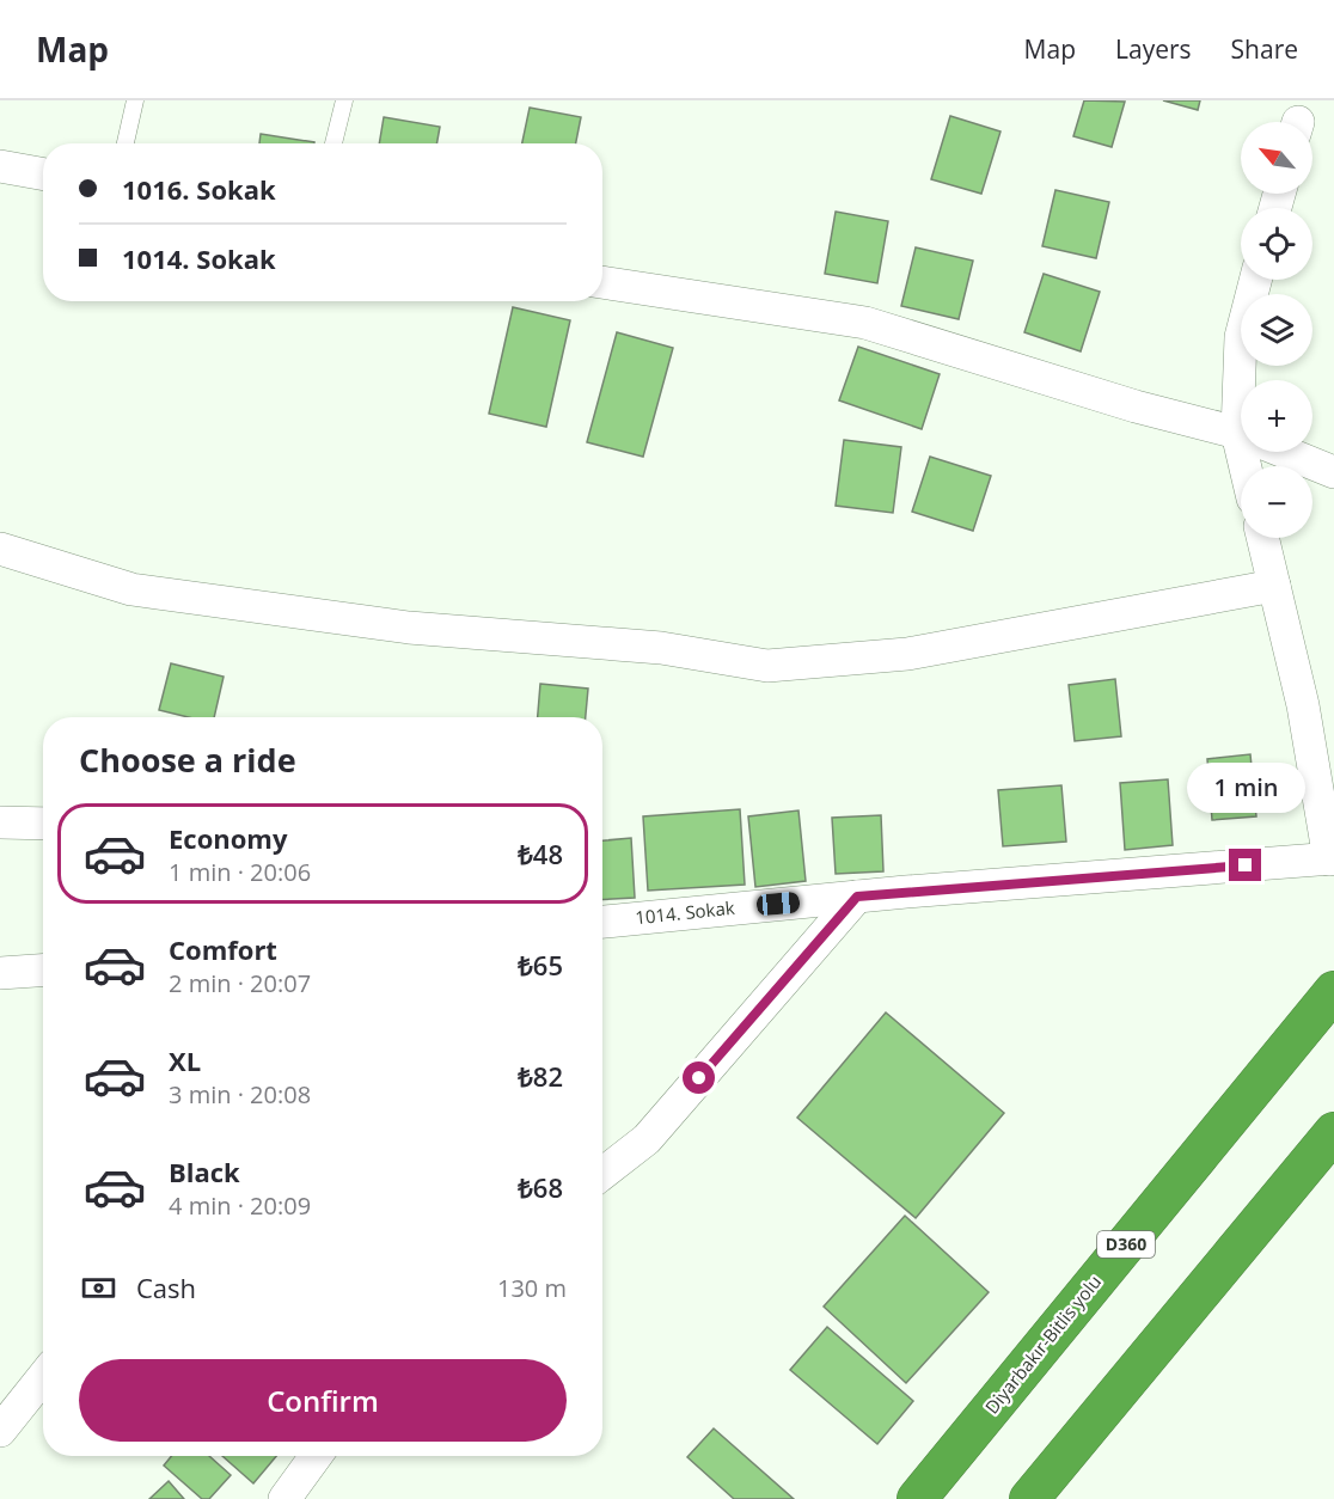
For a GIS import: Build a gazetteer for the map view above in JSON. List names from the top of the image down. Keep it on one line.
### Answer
{"streets":{"highway":["D360","Diyarbakır-Bitlis yolu"],"street":["1014. Sokak"]},"north":"top left","page":{"header":"Map","nav":["Map","Layers","Share"],"map_buttons":["+","−"],"banner":["1016. Sokak","1014. Sokak"],"heading":"Choose a ride","bubble":"1 min","list":[{"name":"Economy","note":"1 min · 20:06","value":"₺48"},{"name":"Comfort","note":"2 min · 20:07","value":"₺65"},{"name":"XL","note":"3 min · 20:08","value":"₺82"},{"name":"Black","note":"4 min · 20:09","value":"₺68"}],"pay":["Cash","130 m"],"buttons":"Confirm"}}
